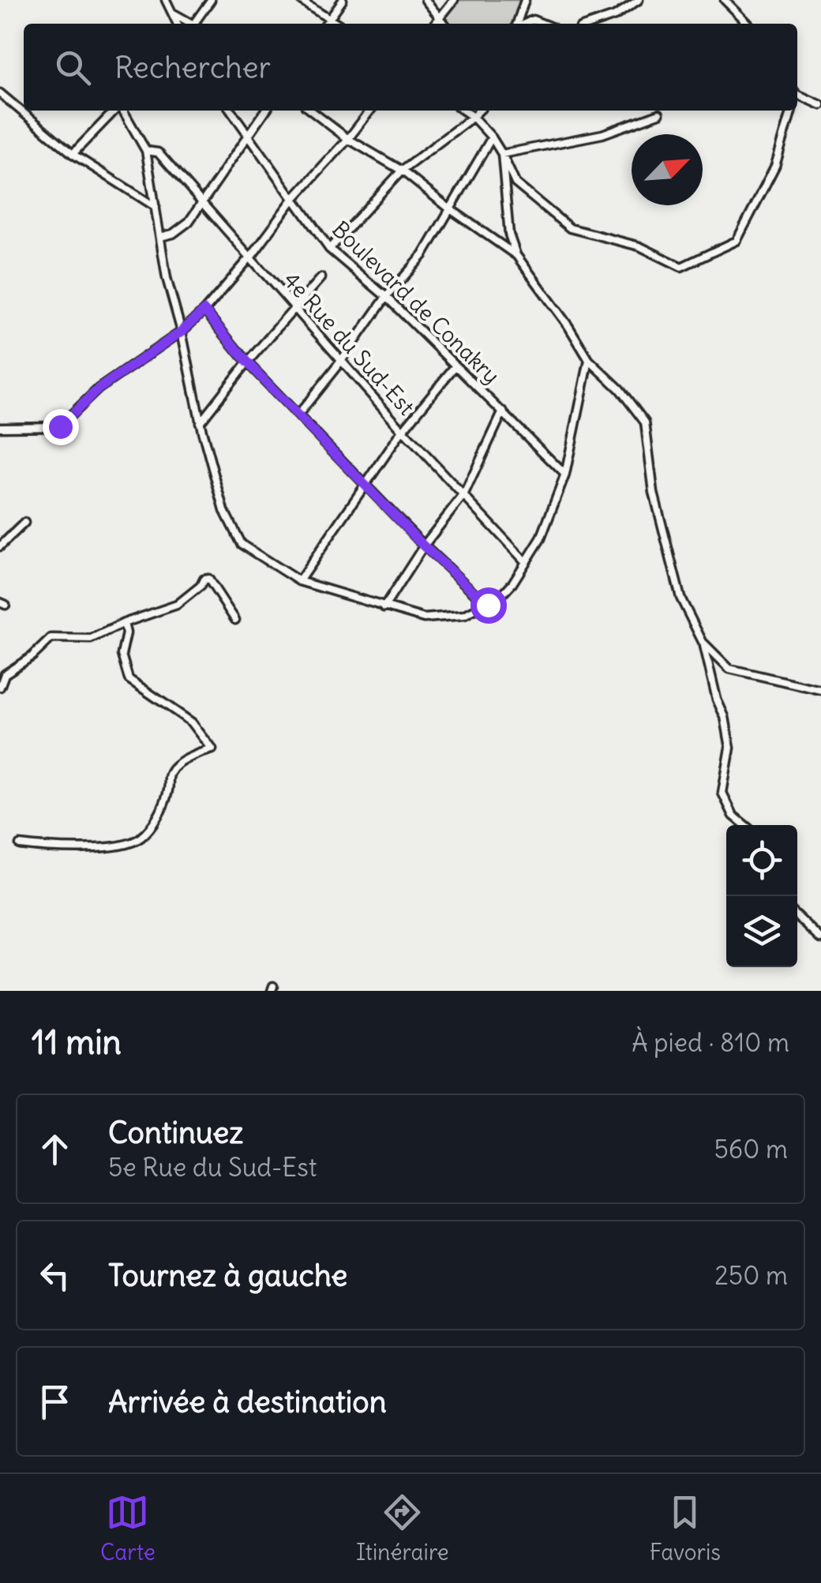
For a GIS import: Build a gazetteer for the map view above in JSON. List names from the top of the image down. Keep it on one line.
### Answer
{"streets":{"street":["Boulevard de Conakry","4e Rue du Sud-Est"]},"north":"top right","page":{"search":"Rechercher","heading":["11 min","À pied · 810 m"],"list":[["Continuez","5e Rue du Sud-Est","560 m"],["Tournez à gauche","250 m"],"Arrivée à destination"],"nav":["Carte","Itinéraire","Favoris"]}}
